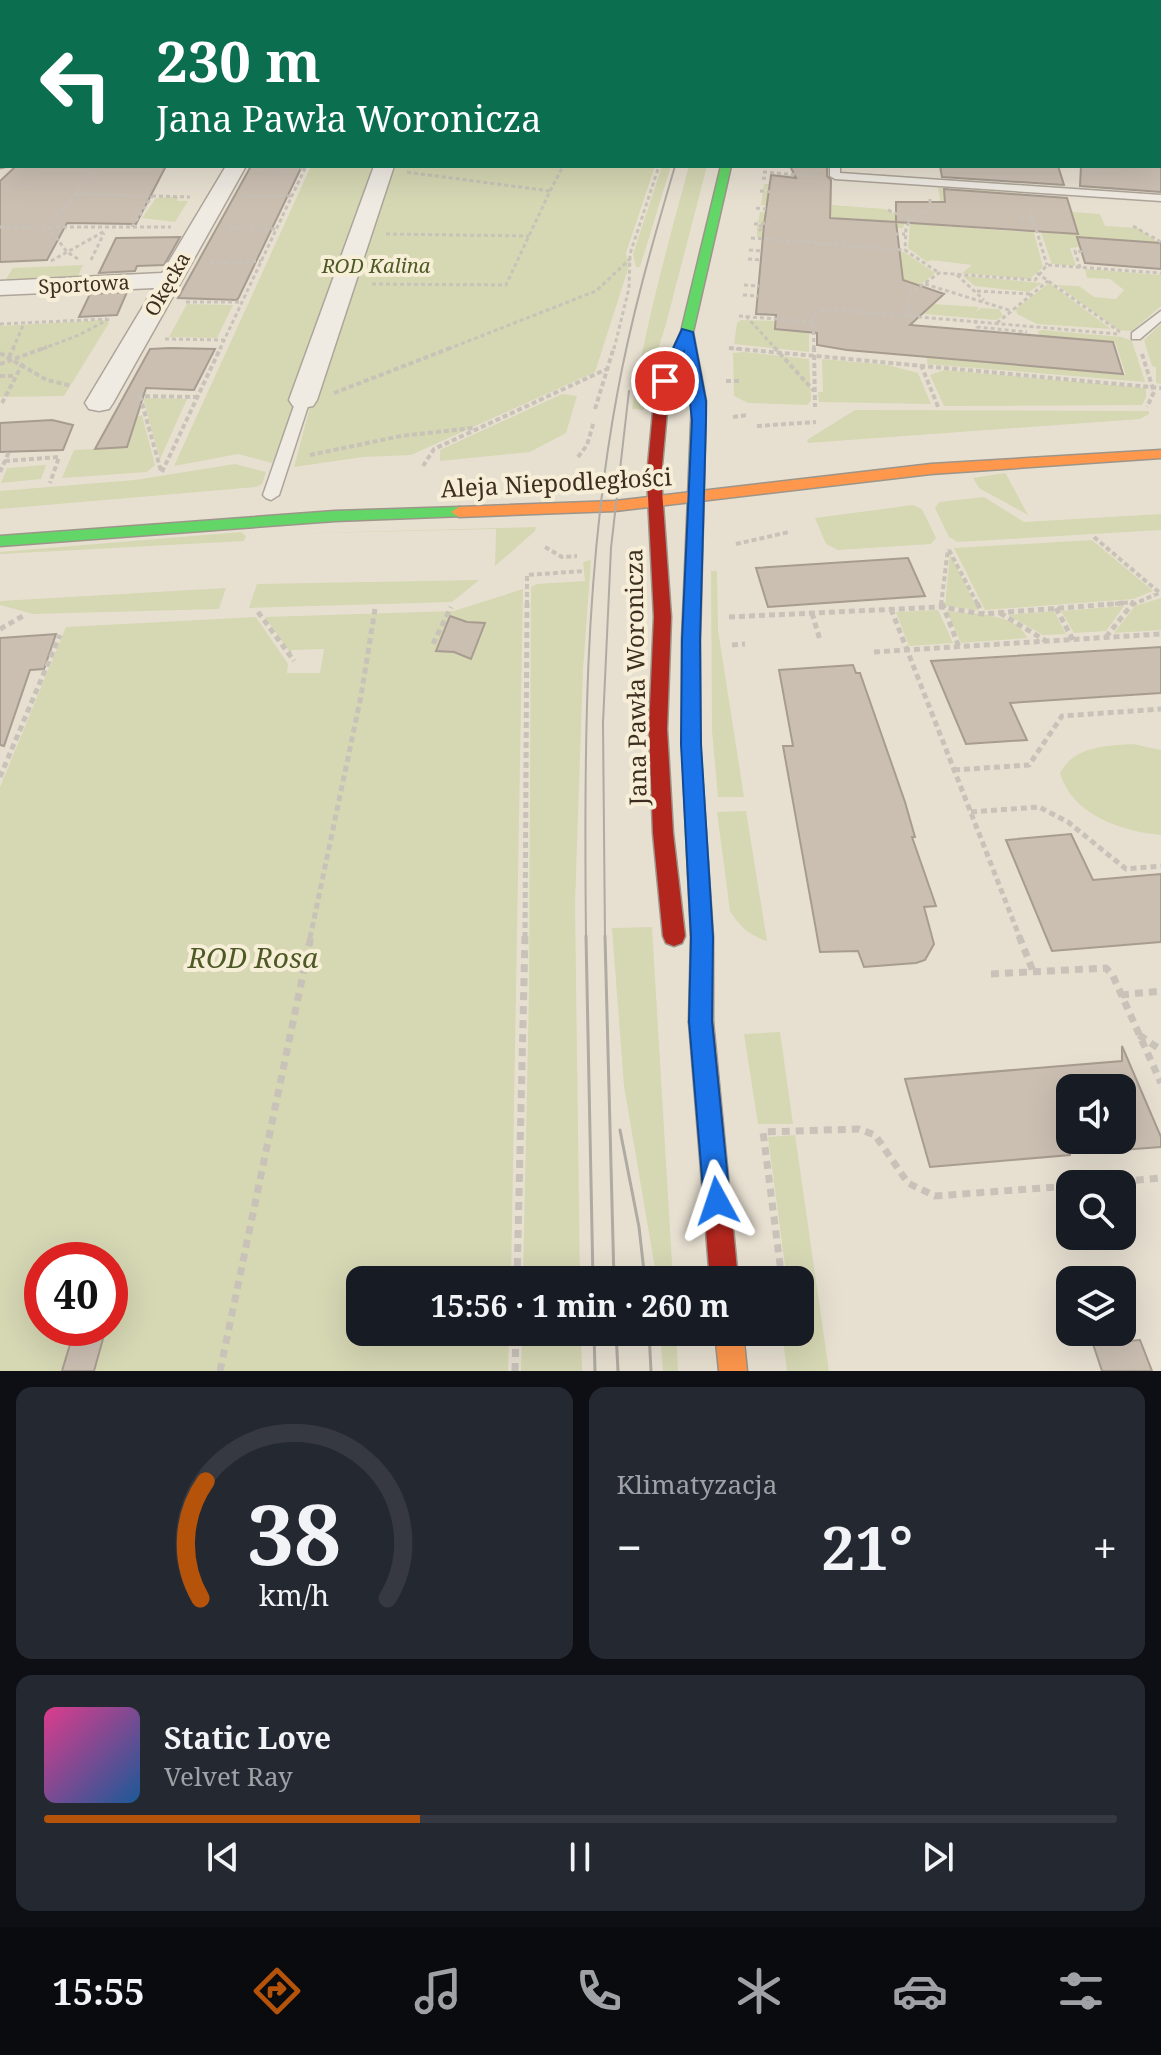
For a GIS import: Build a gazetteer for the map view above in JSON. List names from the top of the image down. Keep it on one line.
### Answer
{"streets":{"street":["Sportowa","Okęcka","Aleja Niepodległości","Jana Pawła Woronicza"]},"crossings":[["Sportowa","Okęcka"],["Aleja Niepodległości","Jana Pawła Woronicza"]],"parks":["ROD Kalina","ROD Rosa"],"page":{"turn":["230 m","Jana Pawła Woronicza"],"limit":"40","trip":"15:56 · 1 min · 260 m","tile":"Klimatyzacja","heat":["−","21°","+"],"song":["Static Love","Velvet Ray"],"tabs":"15:55","gauge":["38","km/h"]}}
